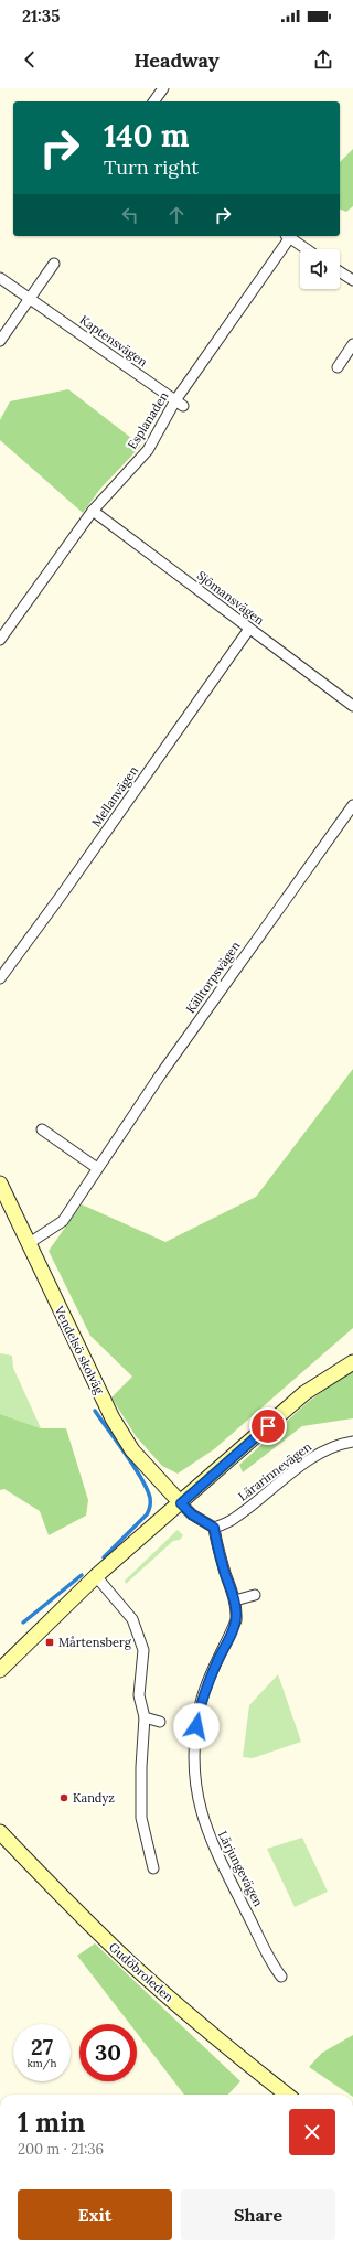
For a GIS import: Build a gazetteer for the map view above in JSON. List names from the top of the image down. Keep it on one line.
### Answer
{"streets":{"street":["Kaptensvägen","Esplanaden","Sjömansvägen","Mellanvägen","Källtorpsvägen","Vendelsö skolväg","Lärarinnevägen","Lärjungevägen","Gudöbroleden"]},"crossings":[["Kaptensvägen","Esplanaden"],["Esplanaden","Sjömansvägen"],["Sjömansvägen","Mellanvägen"],["Källtorpsvägen","Vendelsö skolväg"],["Lärarinnevägen","Lärjungevägen"]],"places":{"transit":["Mårtensberg"],"other":["Kandyz"]},"page":{"status":"21:35","header":"Headway","turn":["140 m","Turn right"],"speed":"27 km/h","limit":"30","heading":["1 min","200 m · 21:36"],"buttons":["Exit","Share"]}}
